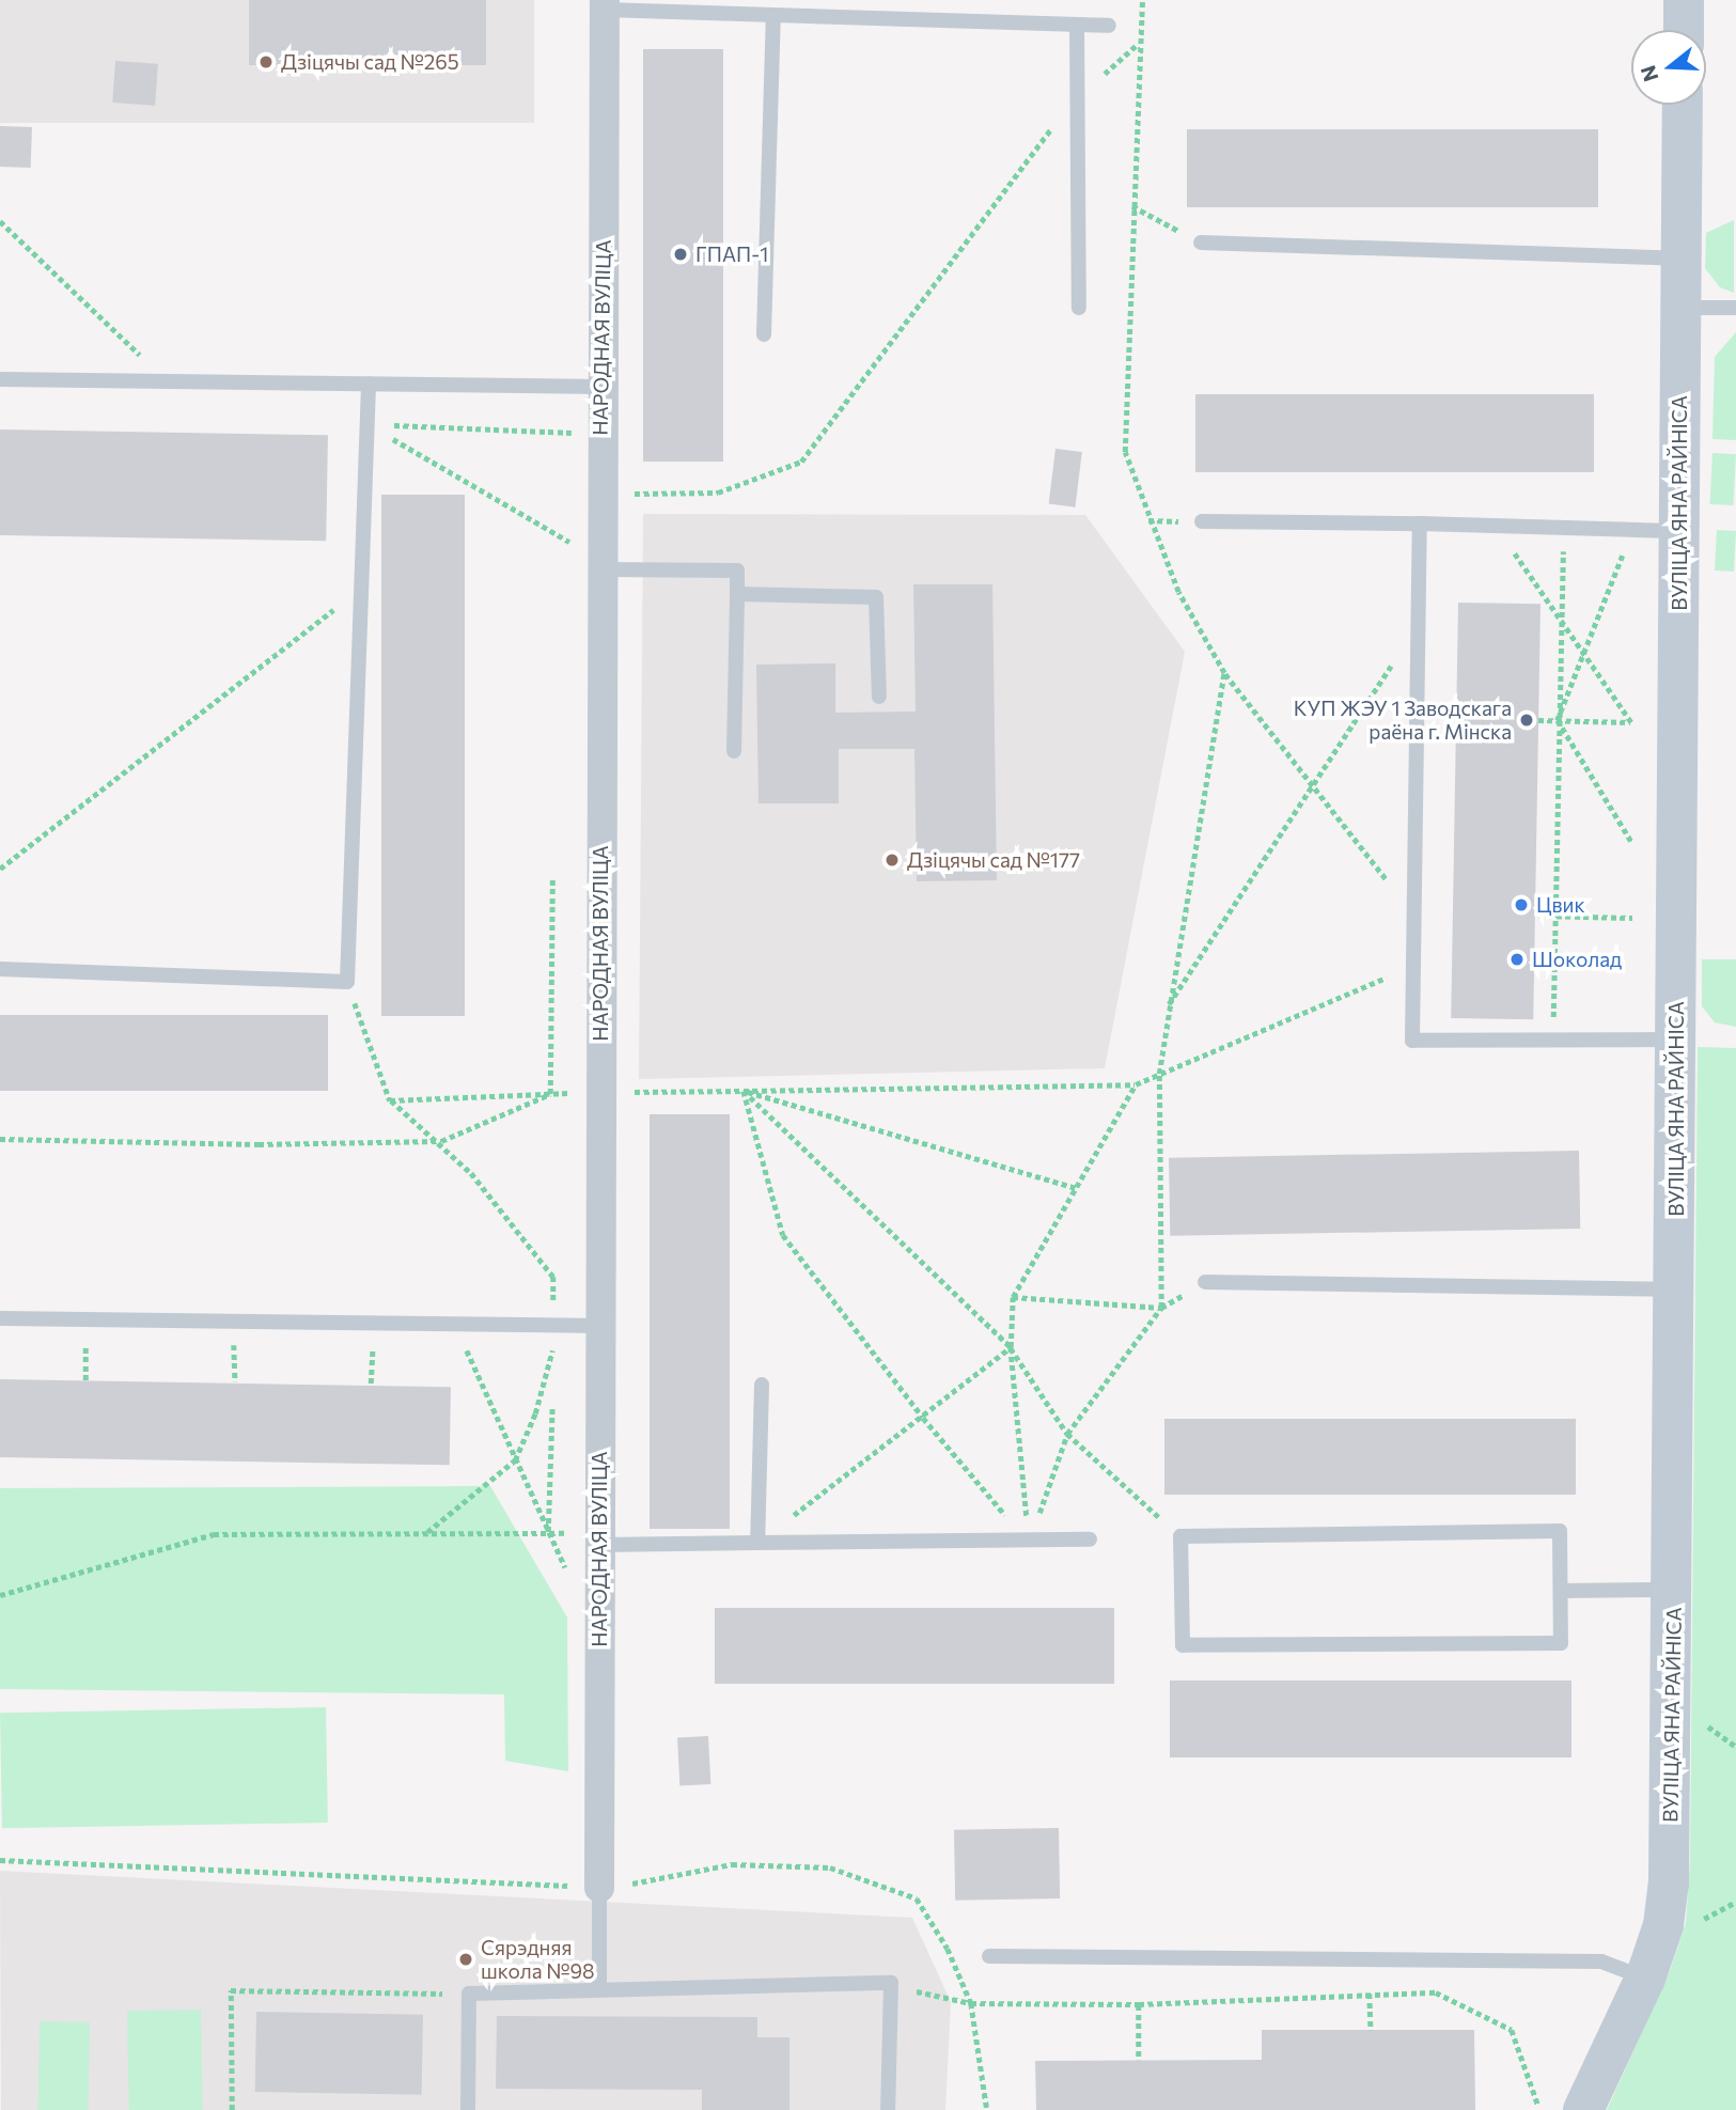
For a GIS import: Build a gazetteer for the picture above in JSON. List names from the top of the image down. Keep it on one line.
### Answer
{"streets":{"street":["НАРОДНАЯ ВУЛІЦА","ВУЛІЦА ЯНА РАЙНІСА"]},"places":["Дзіцячы сад №265","ГПАП-1","КУП ЖЭУ 1 Заводскага раёна г. Мінска","Дзіцячы сад №177","Цвик","Шоколад","Сярэдняя школа №98"],"north":"left"}
